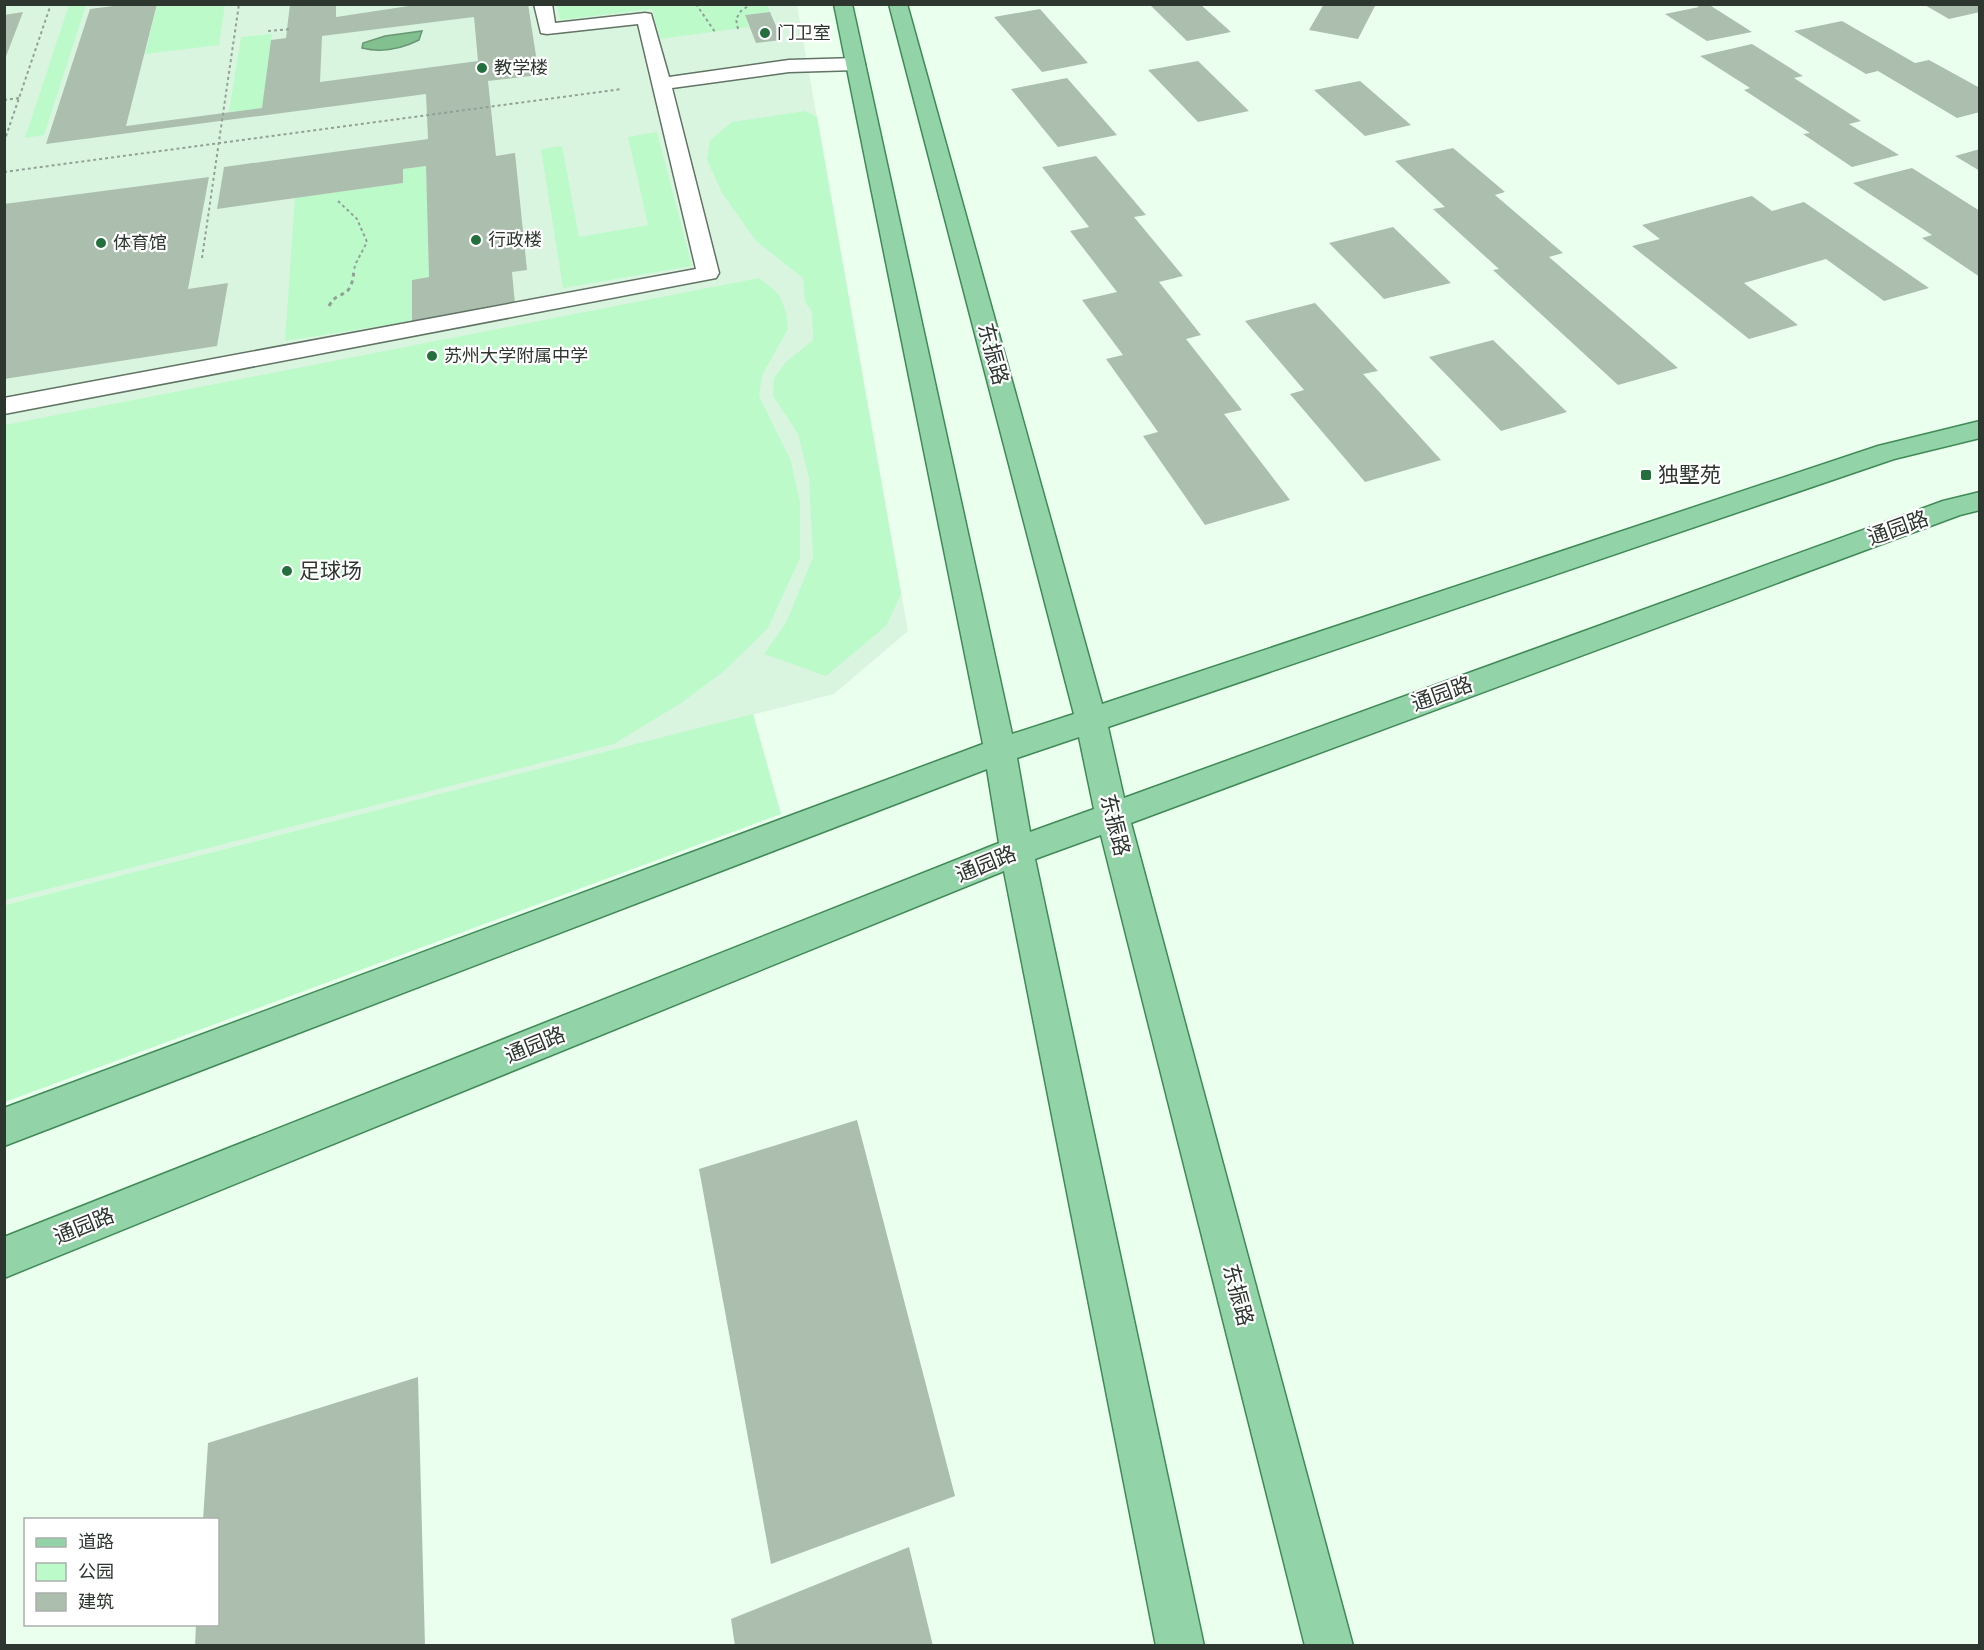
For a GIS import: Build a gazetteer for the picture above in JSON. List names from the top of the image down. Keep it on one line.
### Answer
{"streets":{"main road":["东振路","通园路"]},"crossings":[["东振路","通园路"]],"places":{"other":["门卫室","教学楼","行政楼","体育馆","苏州大学附属中学","足球场"],"transit":["独墅苑"]},"legend":["道路","公园","建筑"]}
